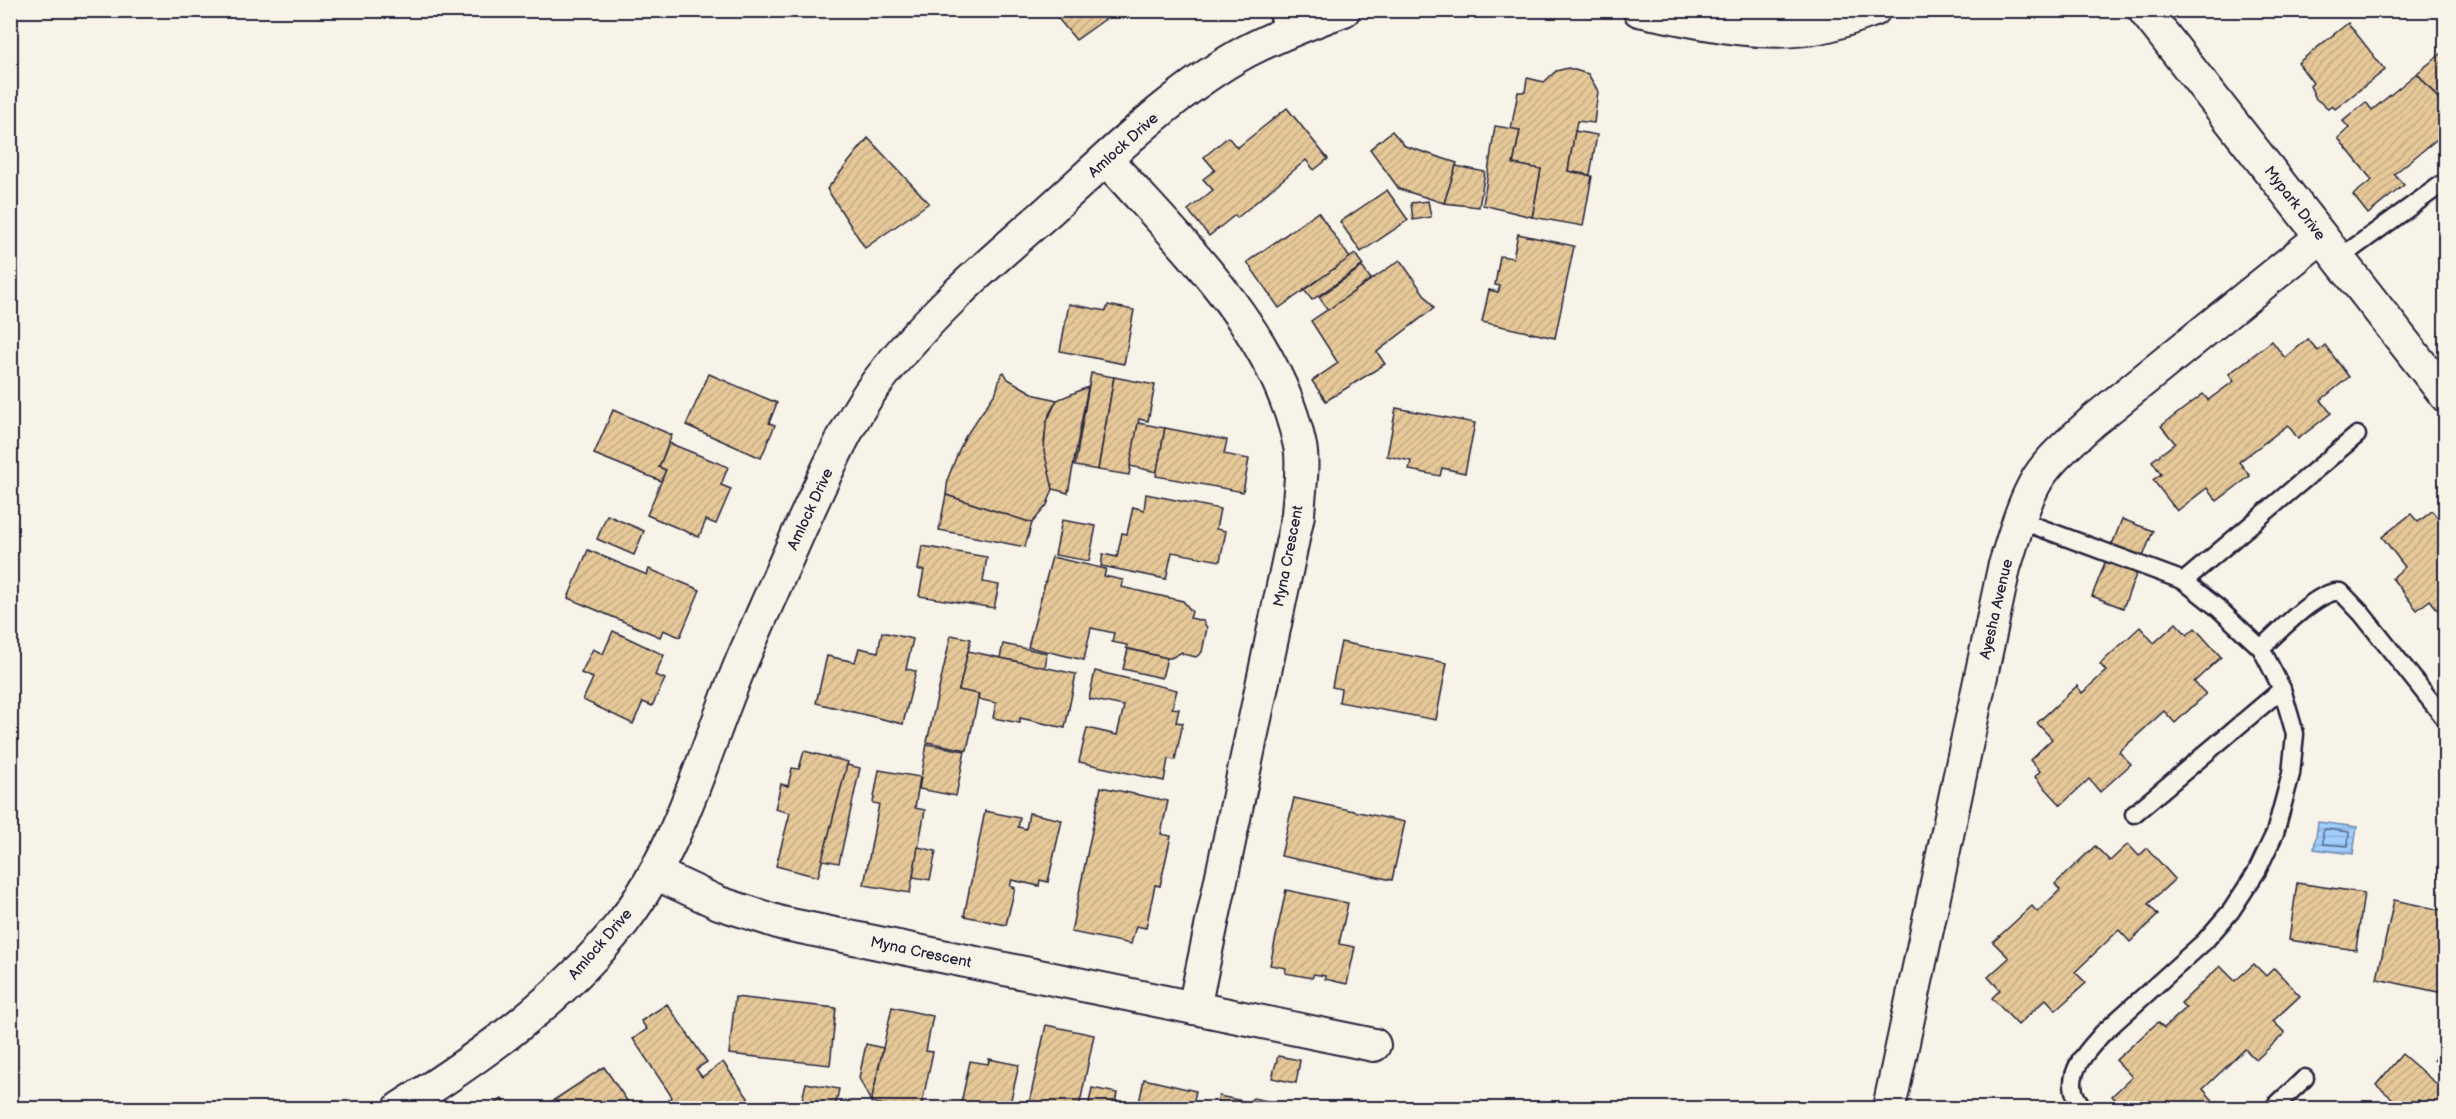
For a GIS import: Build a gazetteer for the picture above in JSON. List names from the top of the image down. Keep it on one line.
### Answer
{"streets":{"street":["Amlock Drive","Mypark Drive","Myna Crescent","Ayesha Avenue"]},"crossings":[["Amlock Drive","Myna Crescent"],["Mypark Drive","Ayesha Avenue"]]}
